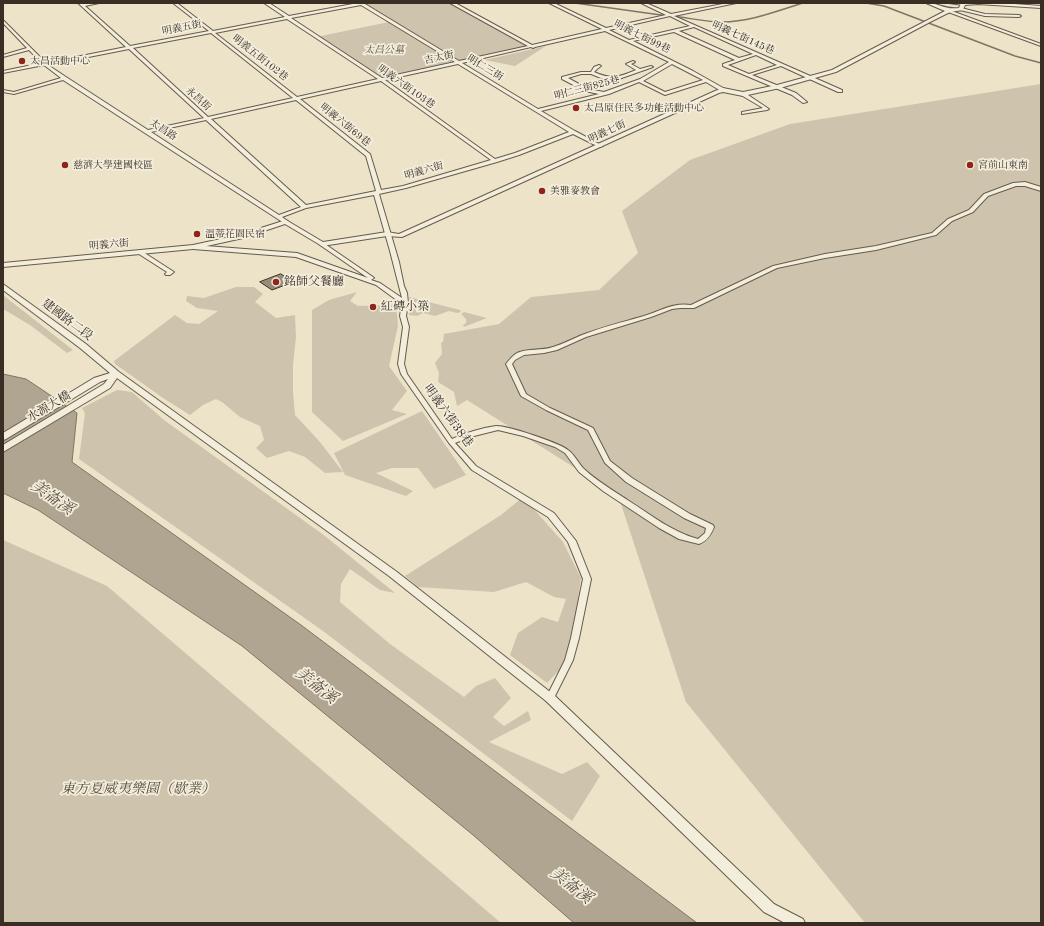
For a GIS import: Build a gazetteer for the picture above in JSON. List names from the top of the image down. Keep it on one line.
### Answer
{"streets":{"street":["明義五街","明義七街99巷","明義七街145巷","明義五街102巷","吉太街","明仁三街","明義六街103巷","明仁三街825巷","永昌街","明義六街69巷","太昌路","明義七街","明義六街","建國路二段","水源大橋","明義六街38巷"]},"crossings":[["明義五街","明義五街102巷"],["明義五街","明仁三街"],["明義五街","明義六街103巷"],["明義五街","永昌街"],["明義五街","太昌路"],["明義七街99巷","吉太街"],["明義七街99巷","明仁三街825巷"],["明義七街99巷","明義七街"],["明義七街145巷","吉太街"],["明義五街102巷","吉太街"],["明義五街102巷","明義六街69巷"],["吉太街","明仁三街"],["吉太街","明義六街103巷"],["吉太街","永昌街"],["吉太街","明義六街69巷"],["吉太街","太昌路"],["明仁三街","明仁三街825巷"],["明仁三街","明義七街"],["明仁三街","明義六街"],["明義六街103巷","明義六街"],["永昌街","明義六街"],["明義六街69巷","明義七街"],["明義六街69巷","明義六街"],["明義六街69巷","明義六街38巷"],["太昌路","明義七街"],["太昌路","明義六街"],["明義七街","明義六街38巷"],["建國路二段","水源大橋"],["建國路二段","明義六街38巷"]],"water":["美崙溪"],"parks":["太昌公墓","東方夏威夷樂園（歇業）"],"places":["太昌活動中心","太昌原住民多功能活動中心","慈濟大學建國校區","宮前山東南","美雅麥教會","溫蒂花園民宿","銘師父餐廳","紅磚小築"]}
